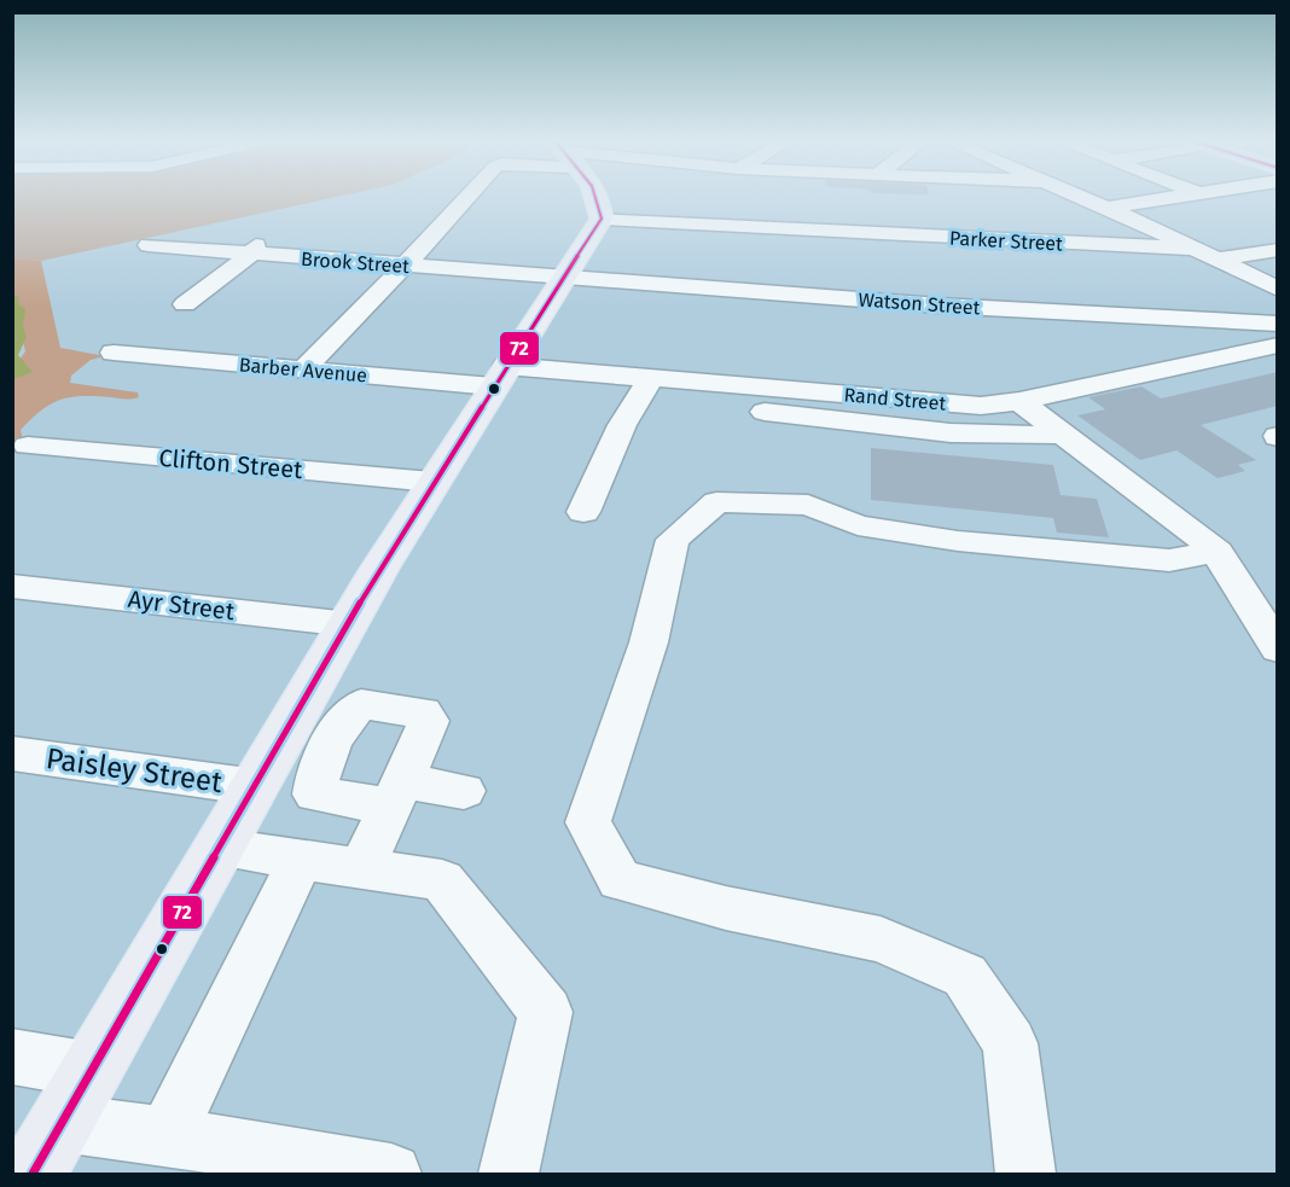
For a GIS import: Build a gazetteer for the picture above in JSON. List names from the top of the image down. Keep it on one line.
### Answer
{"streets":{"street":["Parker Street","Brook Street","Watson Street","Barber Avenue","Rand Street","Clifton Street","Ayr Street","Paisley Street"]},"crossings":[["Brook Street","Watson Street"],["Barber Avenue","Rand Street"]],"lines":["transit line 72"]}
